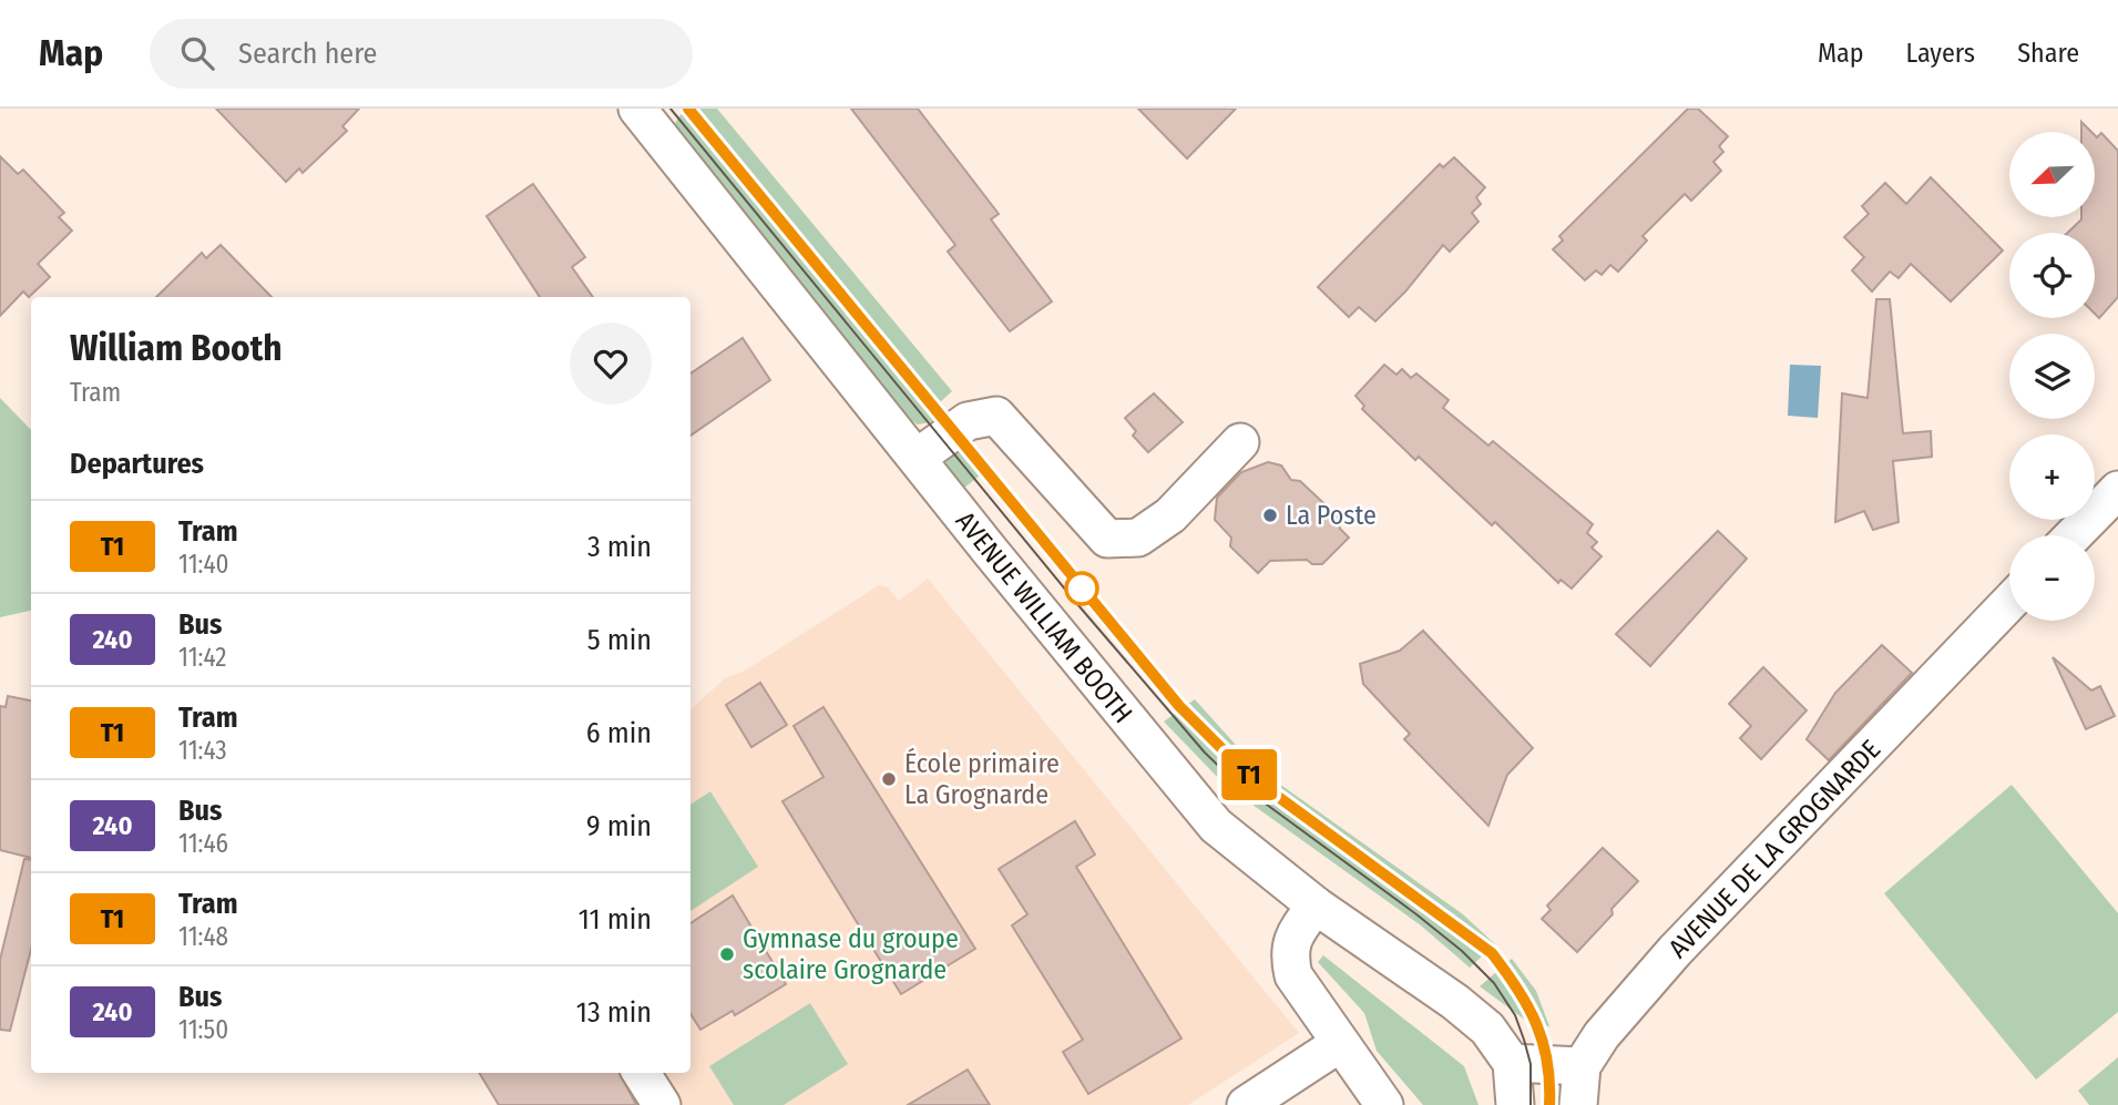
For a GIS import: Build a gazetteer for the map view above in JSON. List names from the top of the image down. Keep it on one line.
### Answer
{"streets":{"street":["AVENUE WILLIAM BOOTH","AVENUE DE LA GROGNARDE"]},"places":["La Poste","École primaire La Grognarde","Gymnase du groupe scolaire Grognarde"],"lines":["tram line T1"],"north":"bottom left","page":{"header":"Map","search":"Search here","nav":["Map","Layers","Share"],"on_map":"T1","map_buttons":["+","−"],"heading":[["William Booth","Tram"],"Departures"],"list":[{"mark":"T1","name":"Tram","note":"11:40","value":"3 min"},{"mark":"240","name":"Bus","note":"11:42","value":"5 min"},{"mark":"T1","name":"Tram","note":"11:43","value":"6 min"},{"mark":"240","name":"Bus","note":"11:46","value":"9 min"},{"mark":"T1","name":"Tram","note":"11:48","value":"11 min"},{"mark":"240","name":"Bus","note":"11:50","value":"13 min"}]}}
